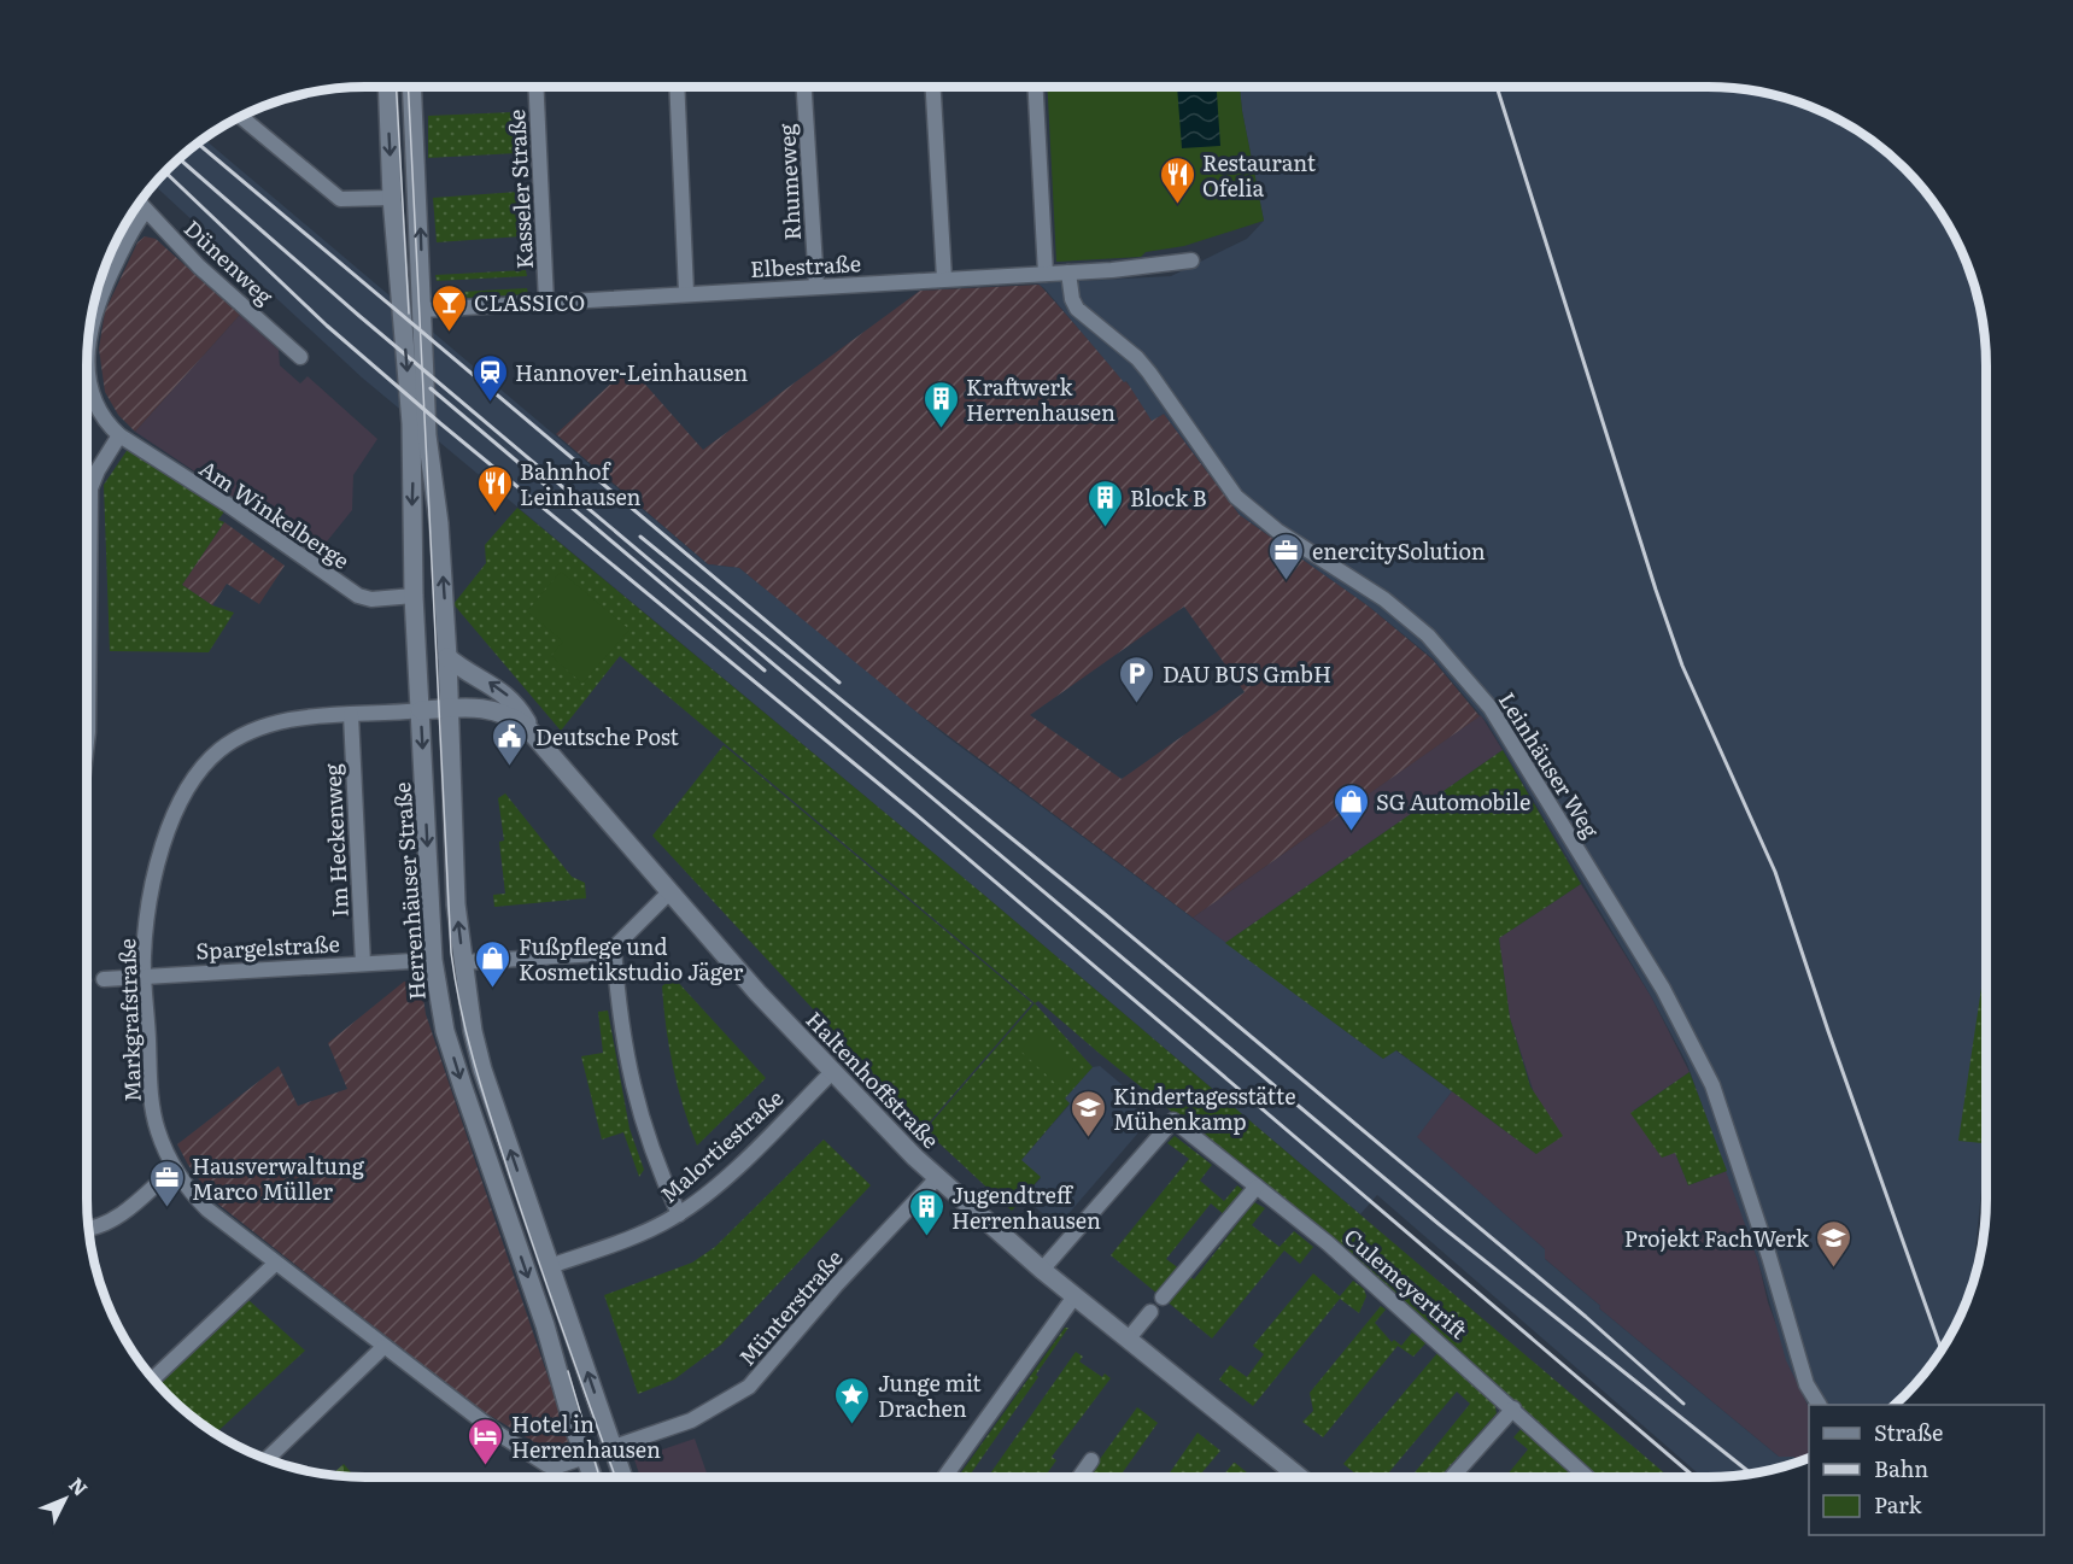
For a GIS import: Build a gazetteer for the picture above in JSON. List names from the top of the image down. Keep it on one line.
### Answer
{"streets":{"street":["Rhumeweg","Kasseler Straße","Dünenweg","Elbestraße","Am Winkelberge","Leinhäuser Weg","Im Heckenweg","Herrenhäuser Straße","Spargelstraße","Markgrafstraße","Haltenhoffstraße","Malortiestraße","Culemeyertrift","Münterstraße"]},"crossings":[["Rhumeweg","Elbestraße"],["Kasseler Straße","Elbestraße"],["Dünenweg","Am Winkelberge"],["Elbestraße","Leinhäuser Weg"],["Am Winkelberge","Herrenhäuser Straße"],["Im Heckenweg","Spargelstraße"],["Im Heckenweg","Markgrafstraße"],["Herrenhäuser Straße","Spargelstraße"],["Herrenhäuser Straße","Markgrafstraße"],["Herrenhäuser Straße","Haltenhoffstraße"],["Spargelstraße","Markgrafstraße"],["Markgrafstraße","Haltenhoffstraße"],["Haltenhoffstraße","Malortiestraße"],["Haltenhoffstraße","Culemeyertrift"],["Haltenhoffstraße","Münterstraße"]],"places":{"restaurant":["Restaurant Ofelia","Bahnhof Leinhausen"],"bar":["CLASSICO"],"station":["Hannover-Leinhausen"],"building":["Kraftwerk Herrenhausen","Block B","Jugendtreff Herrenhausen"],"office":["enercitySolution","Hausverwaltung Marco Müller"],"parking":["DAU BUS GmbH"],"public building":["Deutsche Post"],"shop":["SG Automobile","Fußpflege und Kosmetikstudio Jäger"],"school or university":["Kindertagesstätte Mühenkamp","Projekt FachWerk"],"place":["Junge mit Drachen"],"hotel":["Hotel in Herrenhausen"]},"legend":["Straße","Bahn","Park"],"north":"top right"}
